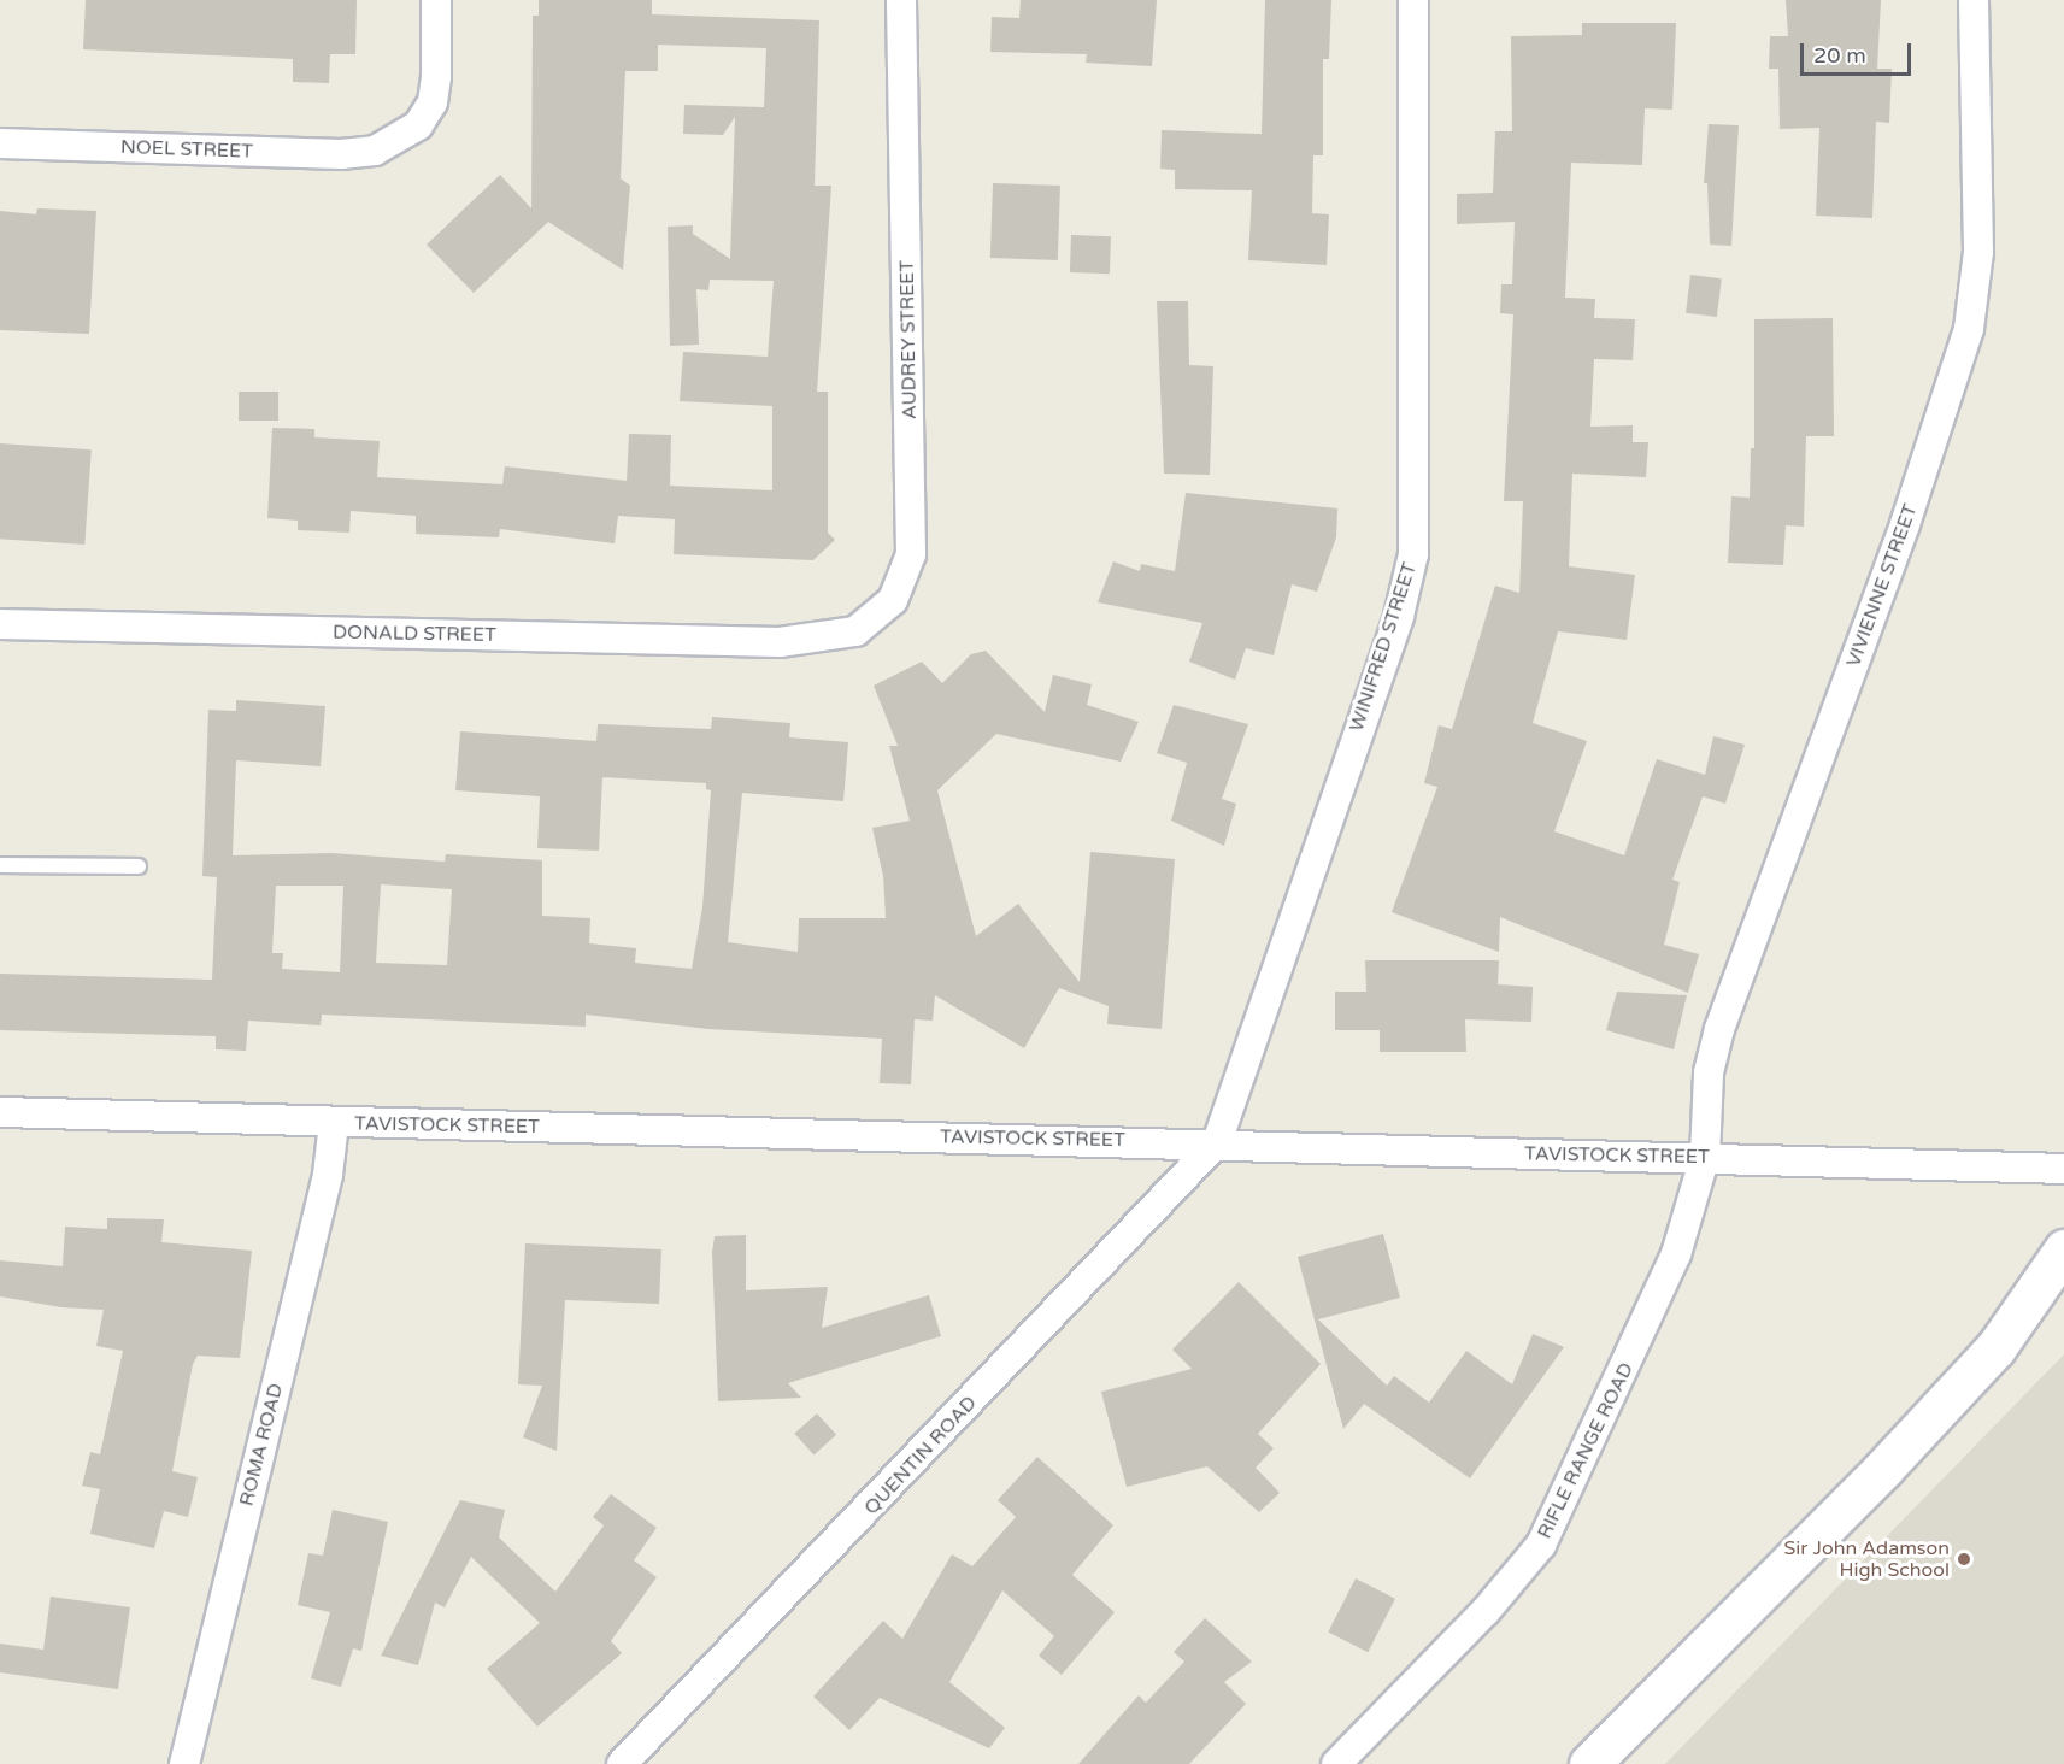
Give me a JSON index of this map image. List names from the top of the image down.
{
  "streets": {
    "street": [
      "NOEL STREET",
      "AUDREY STREET",
      "VIVIENNE STREET",
      "DONALD STREET",
      "WINIFRED STREET",
      "TAVISTOCK STREET",
      "ROMA ROAD",
      "RIFLE RANGE ROAD",
      "QUENTIN ROAD"
    ]
  },
  "crossings": [
    ["AUDREY STREET", "DONALD STREET"],
    ["VIVIENNE STREET", "TAVISTOCK STREET"],
    ["VIVIENNE STREET", "RIFLE RANGE ROAD"],
    ["WINIFRED STREET", "TAVISTOCK STREET"],
    ["WINIFRED STREET", "QUENTIN ROAD"],
    ["TAVISTOCK STREET", "ROMA ROAD"],
    ["TAVISTOCK STREET", "RIFLE RANGE ROAD"],
    ["TAVISTOCK STREET", "QUENTIN ROAD"]
  ],
  "places": ["Sir John Adamson High School"],
  "scale_bar": "20 m"
}
